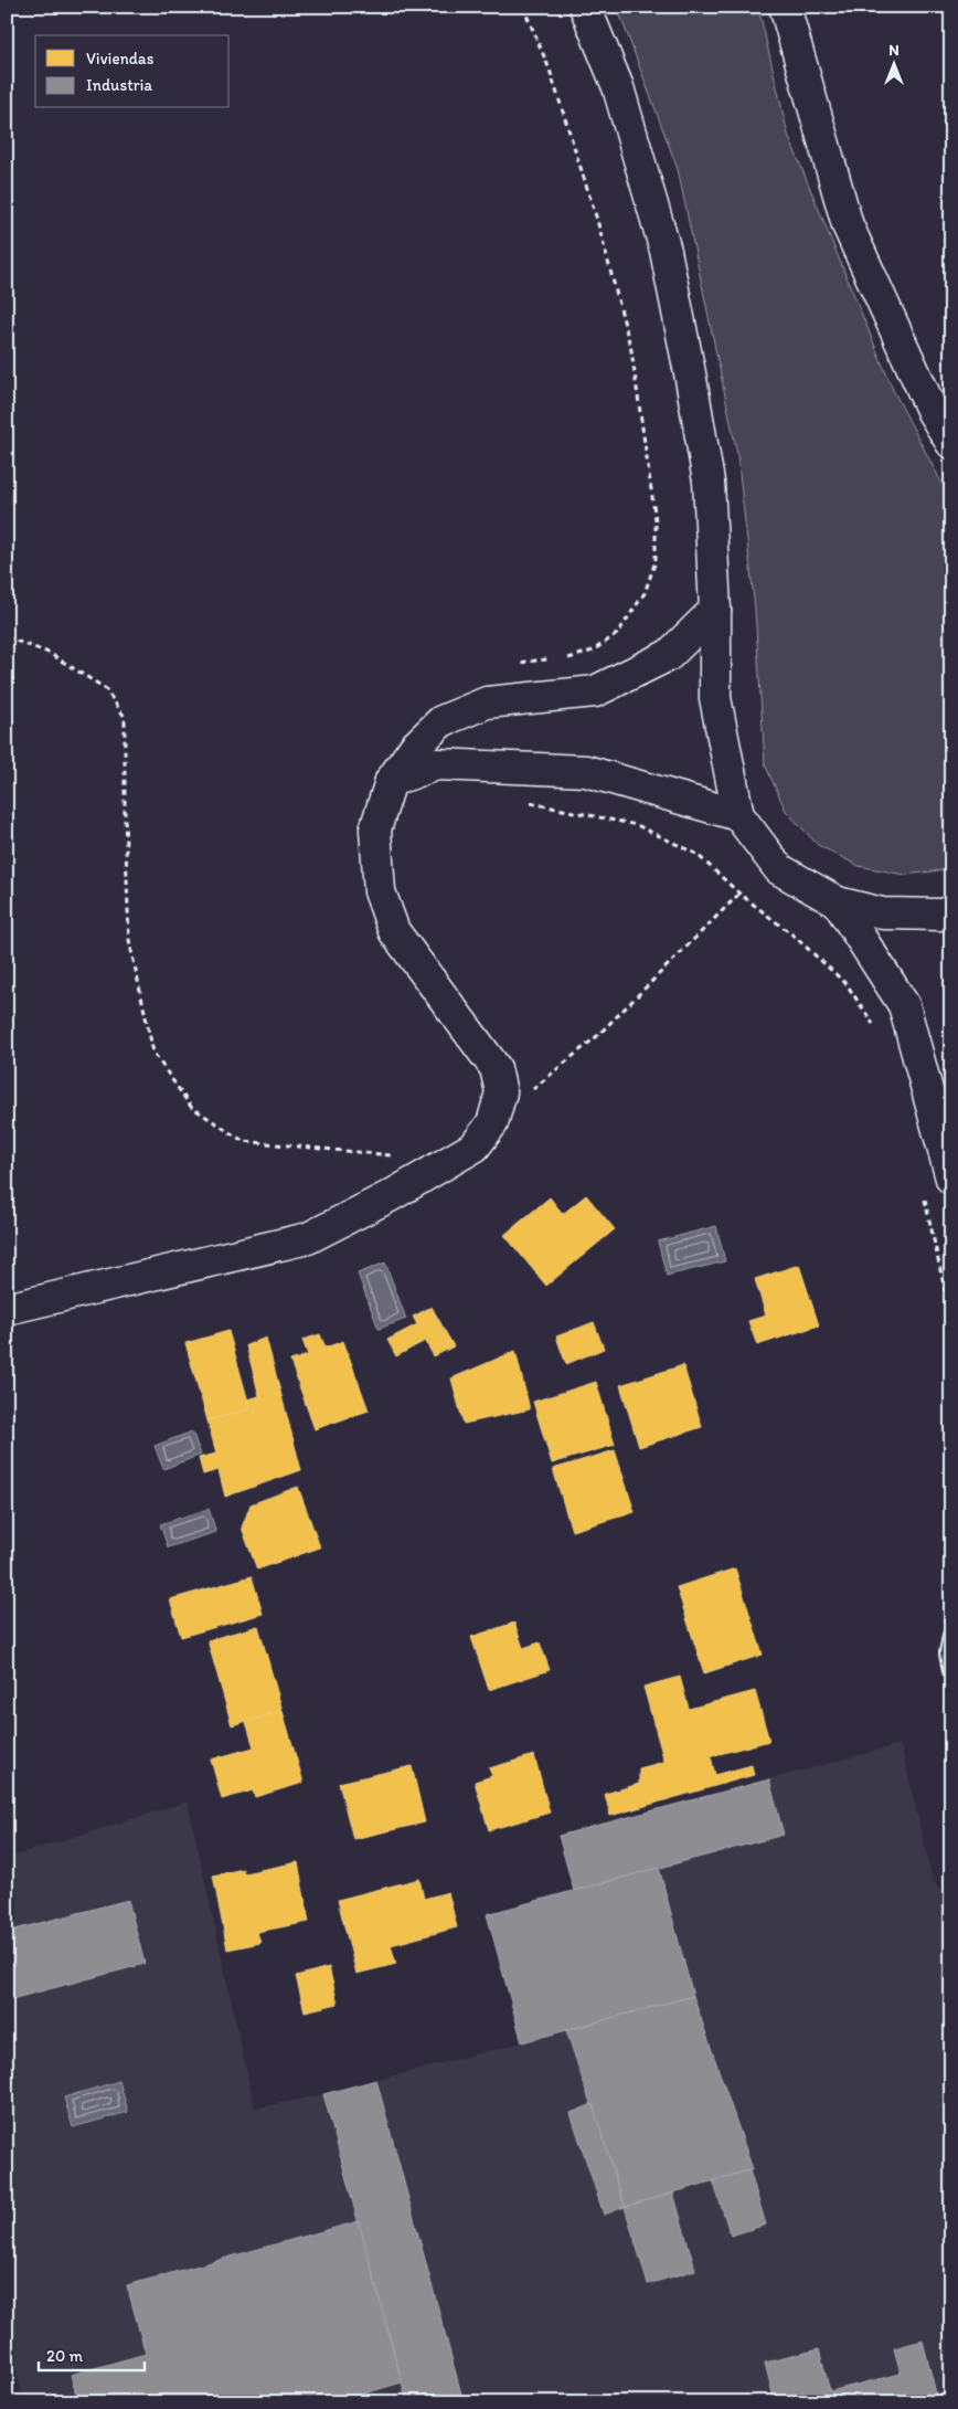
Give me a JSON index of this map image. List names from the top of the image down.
{
  "legend": ["Viviendas", "Industria"],
  "scale_bar": "20 m",
  "north": "top"
}
